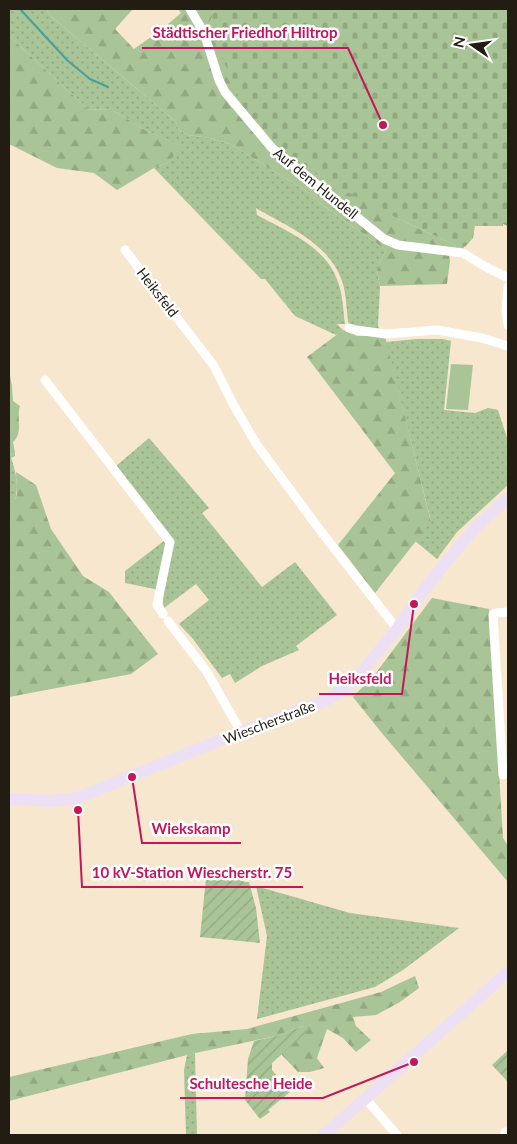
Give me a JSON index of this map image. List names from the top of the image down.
{
  "streets": {
    "main road": ["Wiescherstraße"],
    "street": ["Auf dem Hundell", "Heiksfeld"]
  },
  "crossings": [
    ["Heiksfeld", "Wiescherstraße"]
  ],
  "places": [
    "Städtischer Friedhof Hiltrop",
    "Heiksfeld",
    "Wiekskamp",
    "10 kV-Station Wiescherstr. 75",
    "Schultesche Heide"
  ],
  "north": "left"
}
